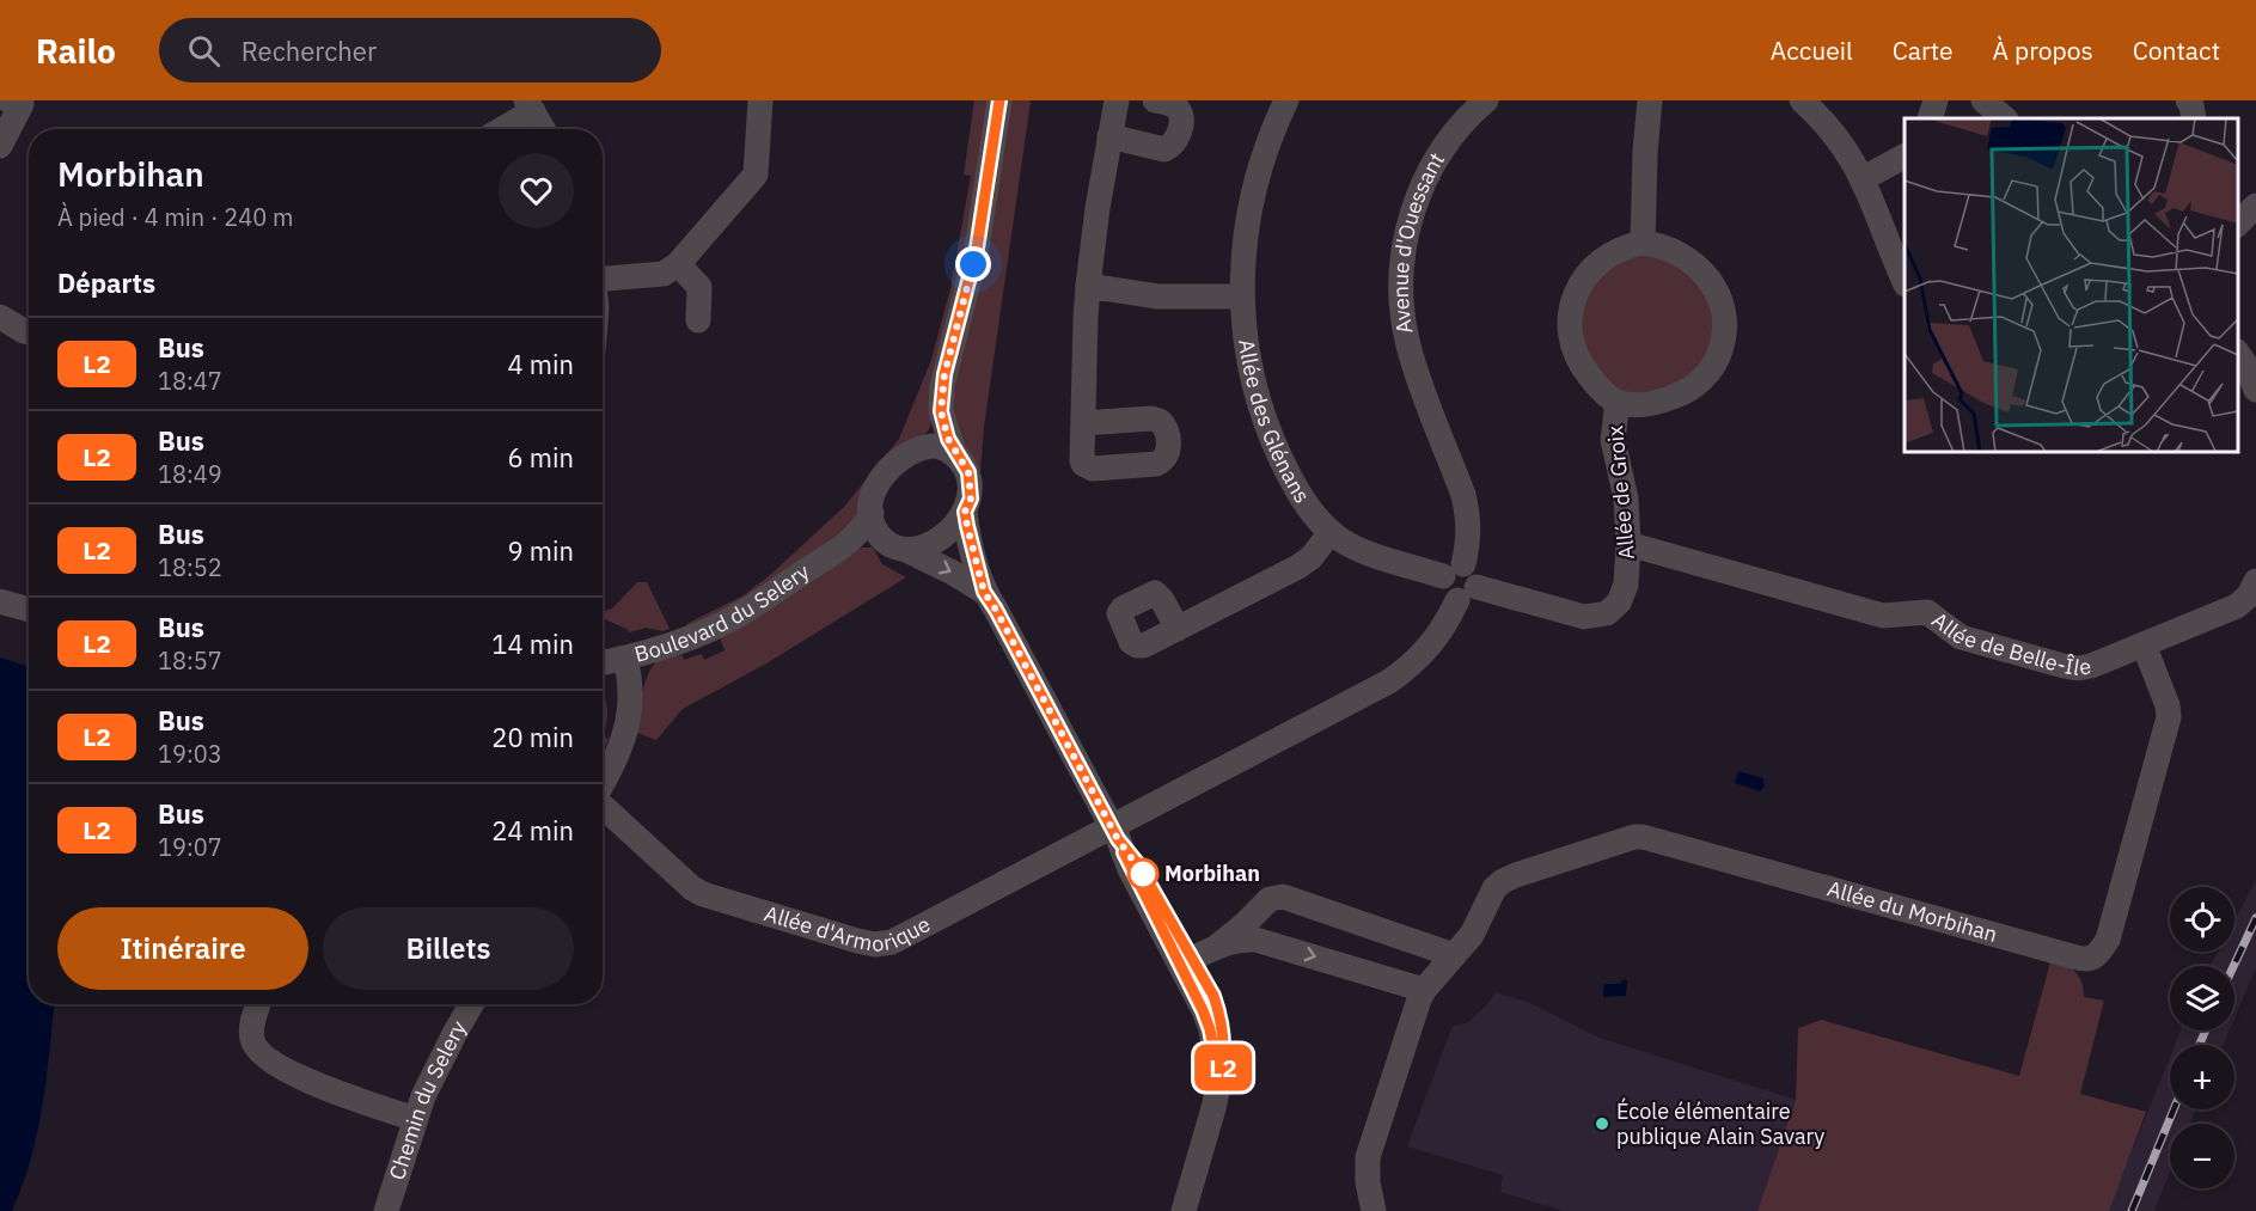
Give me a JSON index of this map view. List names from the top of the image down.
{
  "streets": {
    "street": [
      "Avenue d'Ouessant",
      "Allée des Glénans",
      "Allée de Groix",
      "Boulevard du Selery",
      "Allée de Belle-Île",
      "Allée du Morbihan",
      "Allée d'Armorique",
      "Chemin du Selery"
    ]
  },
  "crossings": [
    ["Avenue d'Ouessant", "Allée des Glénans"],
    ["Allée de Groix", "Allée de Belle-Île"],
    ["Allée de Belle-Île", "Allée du Morbihan"]
  ],
  "places": ["Morbihan", "École élémentaire publique Alain Savary"],
  "lines": ["bus line L2"],
  "page": {
    "header": "Railo",
    "search": "Rechercher",
    "nav": [
      "Accueil",
      "Carte",
      "À propos",
      "Contact"
    ],
    "on_map": "L2",
    "heading": [
      ["Morbihan", "À pied · 4 min · 240 m"],
      "Départs"
    ],
    "list": [
      {
        "mark": "L2",
        "name": "Bus",
        "note": "18:47",
        "value": "4 min"
      },
      {
        "mark": "L2",
        "name": "Bus",
        "note": "18:49",
        "value": "6 min"
      },
      {
        "mark": "L2",
        "name": "Bus",
        "note": "18:52",
        "value": "9 min"
      },
      {
        "mark": "L2",
        "name": "Bus",
        "note": "18:57",
        "value": "14 min"
      },
      {
        "mark": "L2",
        "name": "Bus",
        "note": "19:03",
        "value": "20 min"
      },
      {
        "mark": "L2",
        "name": "Bus",
        "note": "19:07",
        "value": "24 min"
      }
    ],
    "map_buttons": ["+", "−"],
    "buttons": ["Itinéraire", "Billets"]
  }
}
